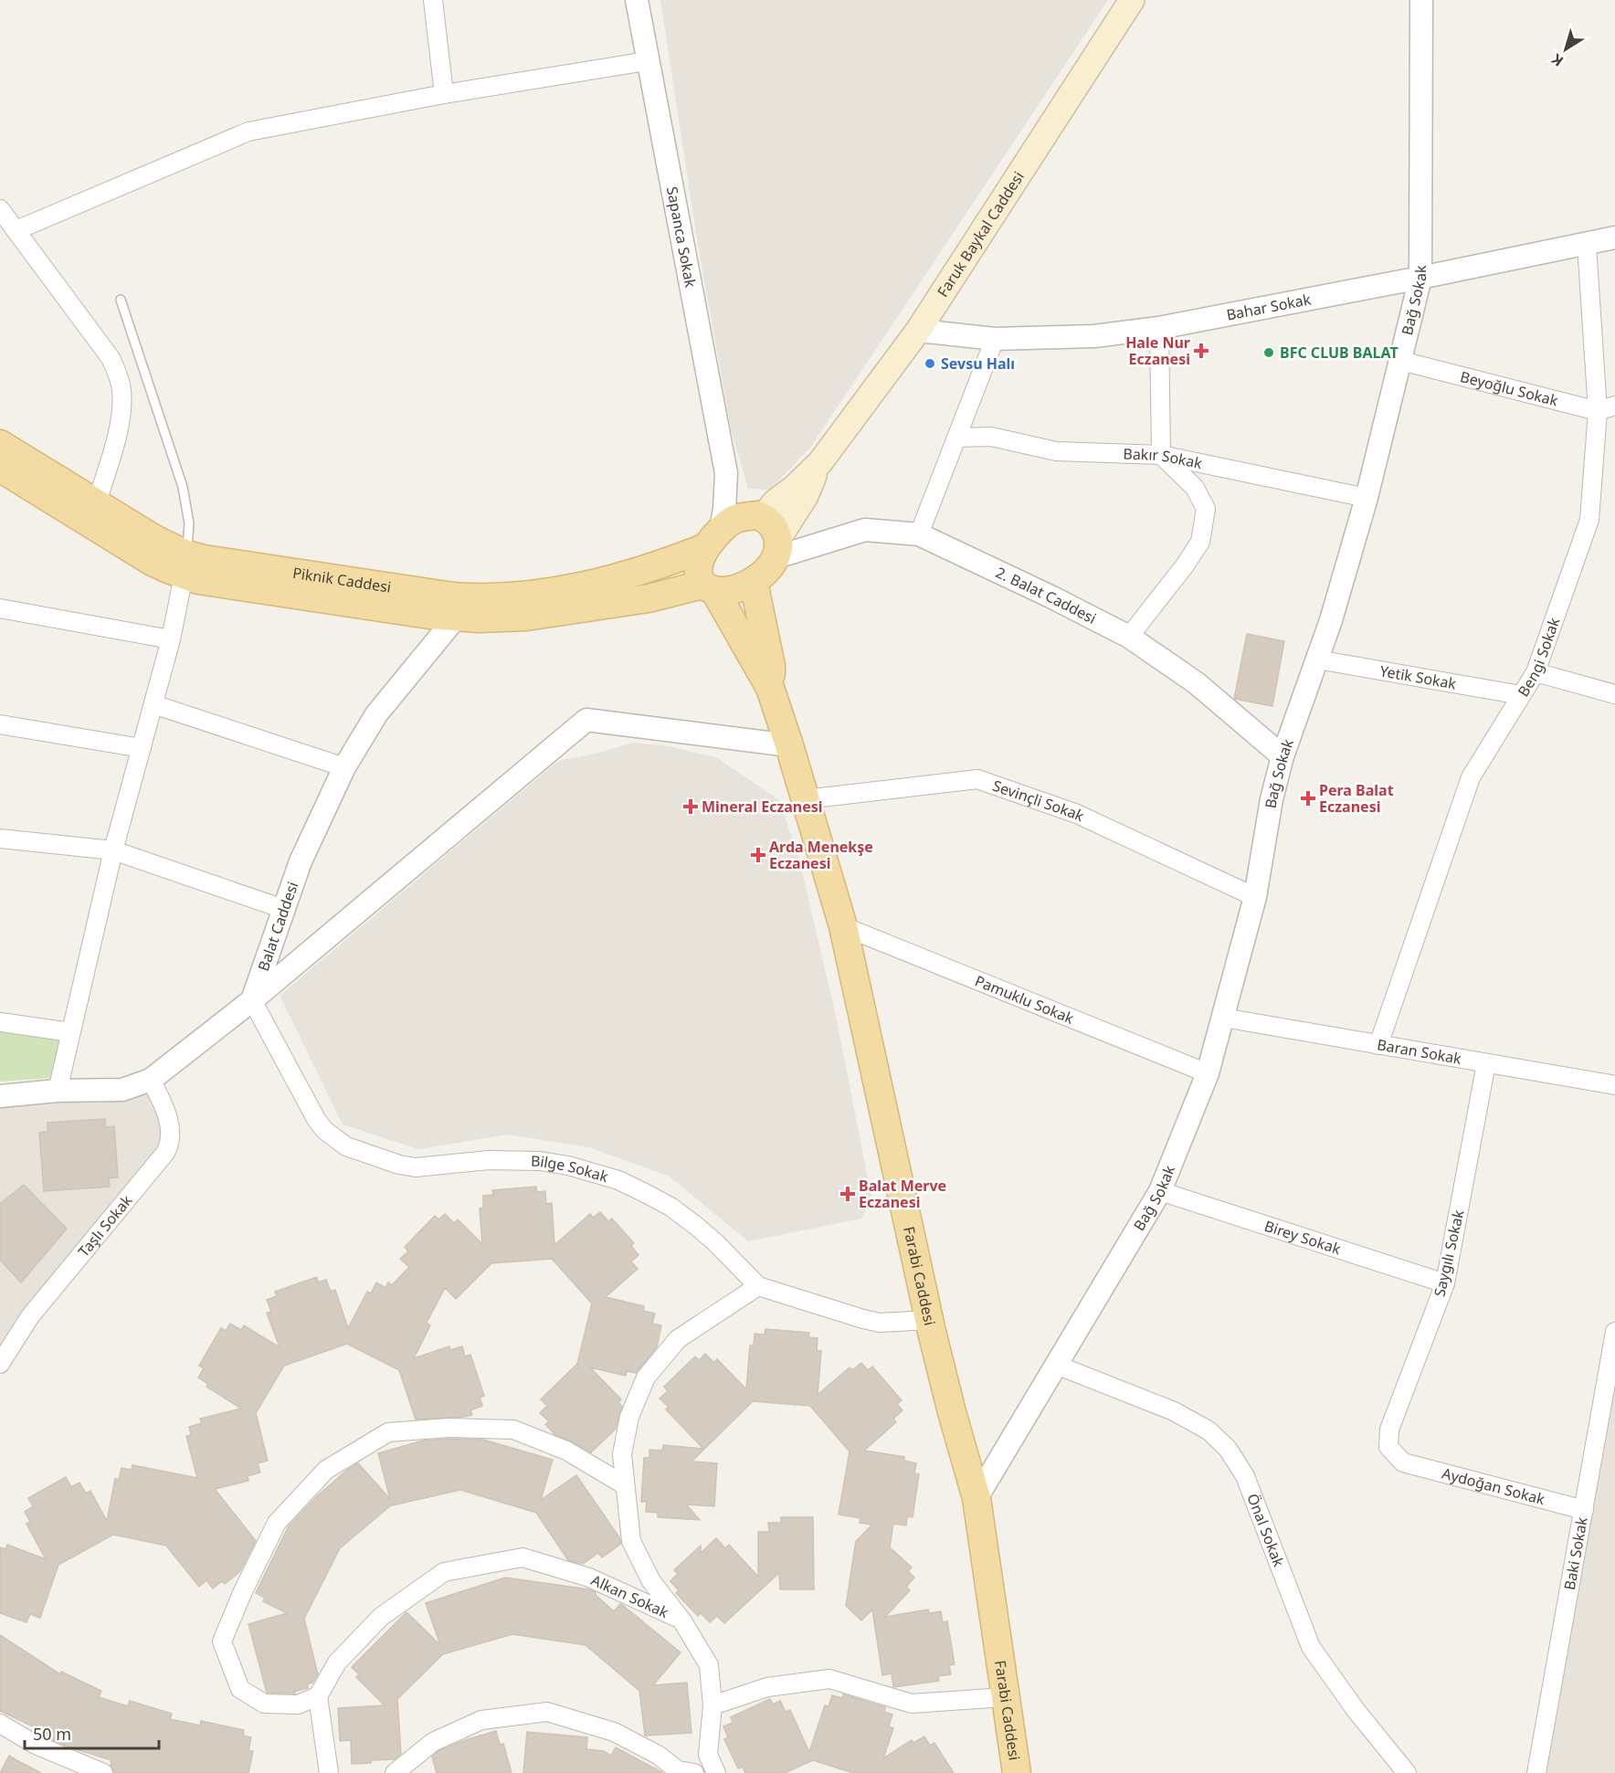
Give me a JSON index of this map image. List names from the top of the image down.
{
  "streets": {
    "main road": ["Faruk Baykal Caddesi", "Piknik Caddesi", "Farabi Caddesi"],
    "street": [
      "Sapanca Sokak",
      "Bağ Sokak",
      "Bahar Sokak",
      "Beyoğlu Sokak",
      "Bakır Sokak",
      "2. Balat Caddesi",
      "Bengi Sokak",
      "Yetik Sokak",
      "Sevinçli Sokak",
      "Balat Caddesi",
      "Pamuklu Sokak",
      "Baran Sokak",
      "Bilge Sokak",
      "Taşlı Sokak",
      "Birey Sokak",
      "Saygılı Sokak",
      "Aydoğan Sokak",
      "Önal Sokak",
      "Baki Sokak",
      "Alkan Sokak"
    ]
  },
  "crossings": [
    ["Faruk Baykal Caddesi", "Bahar Sokak"],
    ["Sapanca Sokak", "Piknik Caddesi"],
    ["Sapanca Sokak", "2. Balat Caddesi"],
    ["Bağ Sokak", "Bahar Sokak"],
    ["Bağ Sokak", "Beyoğlu Sokak"],
    ["Bağ Sokak", "Bakır Sokak"],
    ["Bağ Sokak", "2. Balat Caddesi"],
    ["Bağ Sokak", "Yetik Sokak"],
    ["Bağ Sokak", "Sevinçli Sokak"],
    ["Bağ Sokak", "Pamuklu Sokak"],
    ["Bağ Sokak", "Baran Sokak"],
    ["Bağ Sokak", "Birey Sokak"],
    ["Bağ Sokak", "Farabi Caddesi"],
    ["Bağ Sokak", "Önal Sokak"],
    ["Bahar Sokak", "Bengi Sokak"],
    ["Beyoğlu Sokak", "Bengi Sokak"],
    ["Piknik Caddesi", "2. Balat Caddesi"],
    ["Piknik Caddesi", "Balat Caddesi"],
    ["Bengi Sokak", "Yetik Sokak"],
    ["Bengi Sokak", "Baran Sokak"],
    ["Sevinçli Sokak", "Farabi Caddesi"],
    ["Balat Caddesi", "Bilge Sokak"],
    ["Pamuklu Sokak", "Farabi Caddesi"],
    ["Baran Sokak", "Saygılı Sokak"],
    ["Bilge Sokak", "Farabi Caddesi"],
    ["Birey Sokak", "Saygılı Sokak"],
    ["Saygılı Sokak", "Aydoğan Sokak"],
    ["Aydoğan Sokak", "Baki Sokak"]
  ],
  "places": {
    "health": [
      "Hale Nur Eczanesi",
      "Pera Balat Eczanesi",
      "Mineral Eczanesi",
      "Arda Menekşe Eczanesi",
      "Balat Merve Eczanesi"
    ],
    "other": ["BFC CLUB BALAT", "Sevsu Halı"]
  },
  "scale_bar": "50 m",
  "north": "bottom left"
}
